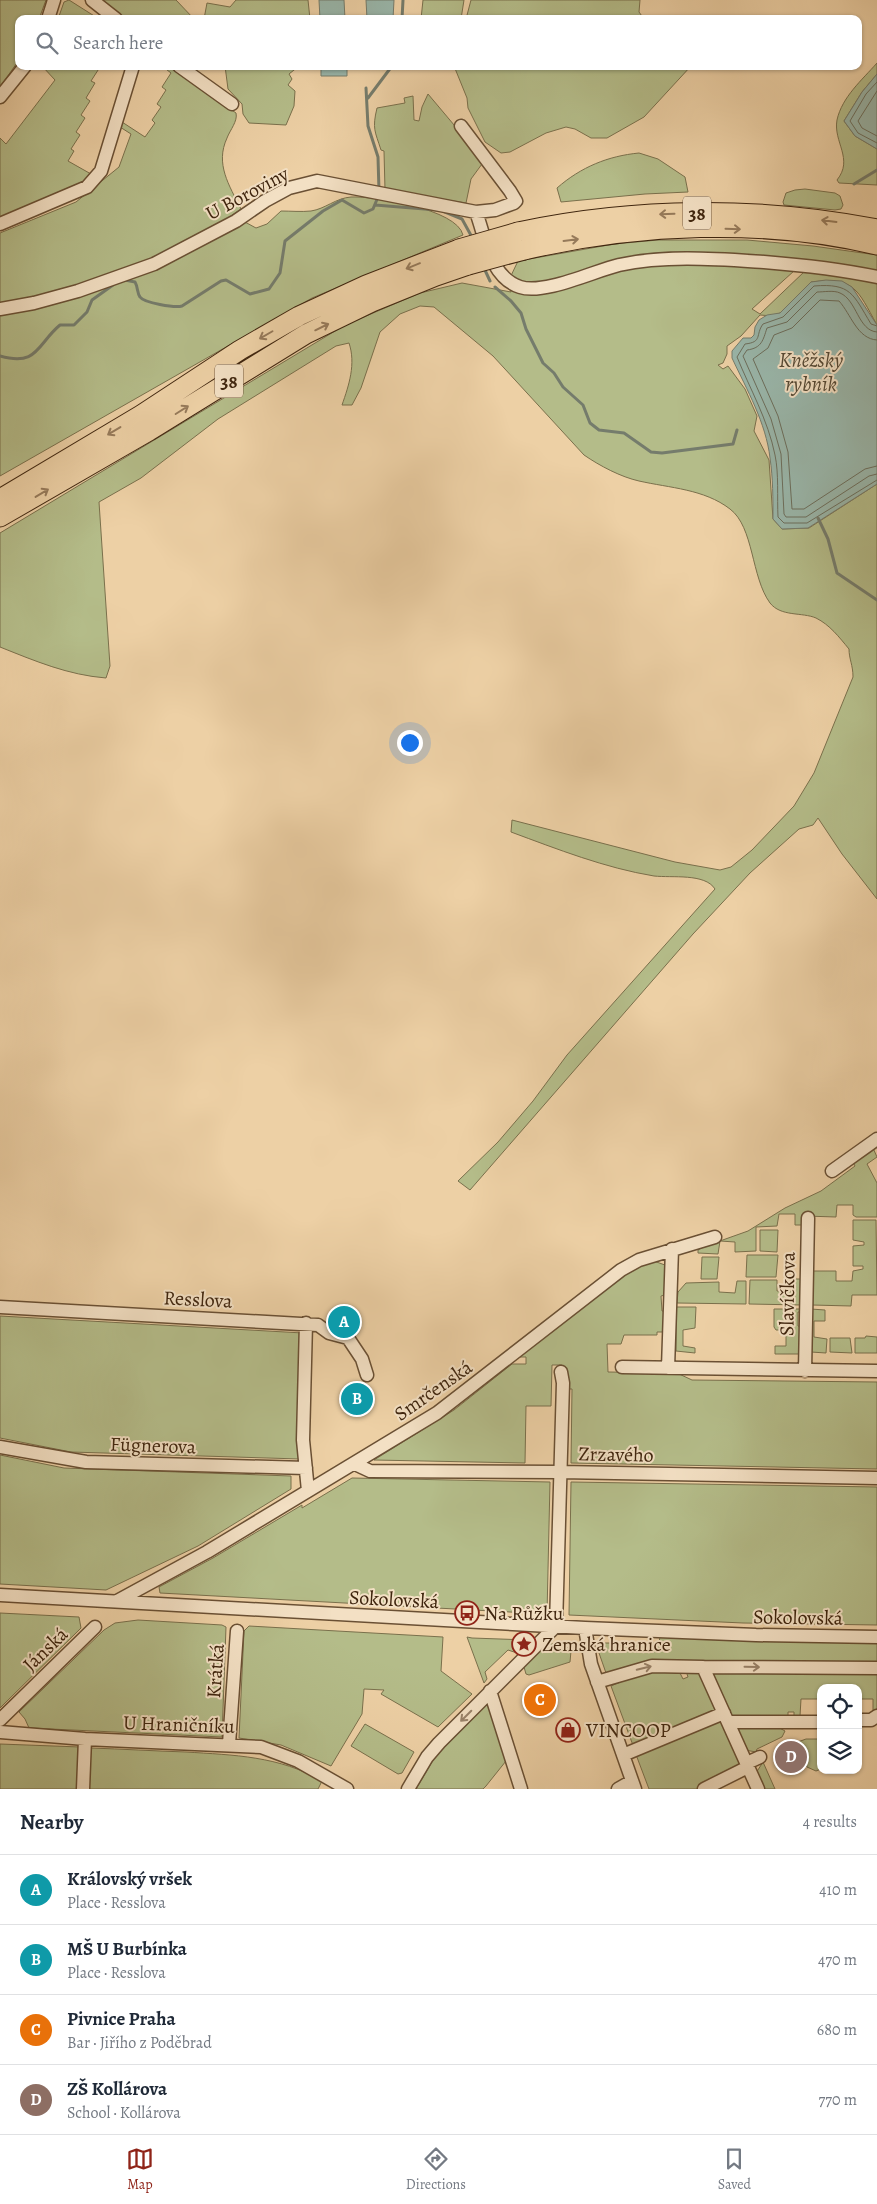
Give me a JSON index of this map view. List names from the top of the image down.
{
  "streets": {
    "highway": ["38"],
    "street": [
      "U Boroviny",
      "Slavíčkova",
      "Resslova",
      "Smrčenská",
      "Fügnerova",
      "Zrzavého",
      "Sokolovská",
      "Jánská",
      "Krátká",
      "U Hraničníku"
    ]
  },
  "crossings": [
    ["Smrčenská", "Zrzavého"],
    ["Smrčenská", "Sokolovská"],
    ["Krátká", "U Hraničníku"]
  ],
  "water": ["Kněžský rybník"],
  "places": {
    "bus stop": ["Na Růžku"],
    "place": ["Zemská hranice"],
    "shop": ["VINCOOP"]
  },
  "page": {
    "search": "Search here",
    "pins": [
      "A",
      "B",
      "C",
      "D"
    ],
    "heading": ["Nearby", "4 results"],
    "list": [
      {
        "mark": "A",
        "name": "Královský vršek",
        "note": "Place · Resslova",
        "value": "410 m"
      },
      {
        "mark": "B",
        "name": "MŠ U Burbínka",
        "note": "Place · Resslova",
        "value": "470 m"
      },
      {
        "mark": "C",
        "name": "Pivnice Praha",
        "note": "Bar · Jiřího z Poděbrad",
        "value": "680 m"
      },
      {
        "mark": "D",
        "name": "ZŠ Kollárova",
        "note": "School · Kollárova",
        "value": "770 m"
      }
    ],
    "nav": ["Map", "Directions", "Saved"]
  }
}
